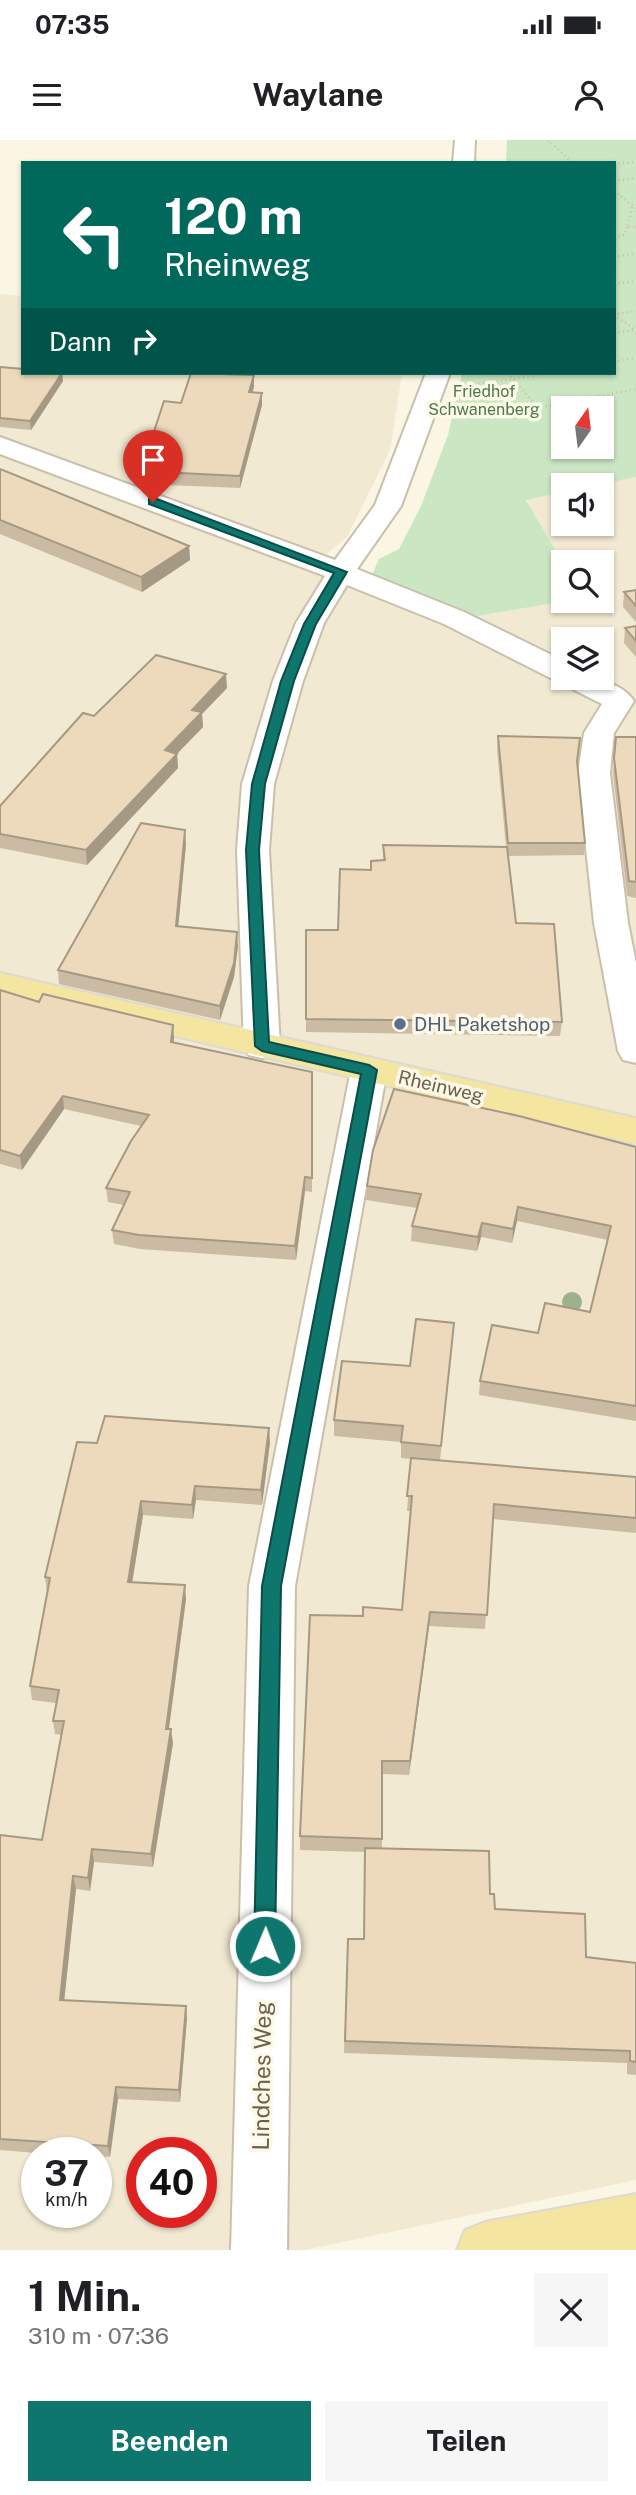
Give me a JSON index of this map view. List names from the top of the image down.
{
  "streets": {
    "main road": ["Rheinweg"],
    "street": ["Lindches Weg"]
  },
  "crossings": [
    ["Rheinweg", "Lindches Weg"]
  ],
  "parks": ["Friedhof Schwanenberg"],
  "places": ["DHL Paketshop"],
  "north": "top",
  "page": {
    "status": "07:35",
    "header": "Waylane",
    "turn": ["120 m", "Rheinweg"],
    "then": "Dann",
    "speed": "37 km/h",
    "limit": "40",
    "heading": ["1 Min.", "310 m · 07:36"],
    "buttons": ["Beenden", "Teilen"]
  }
}
